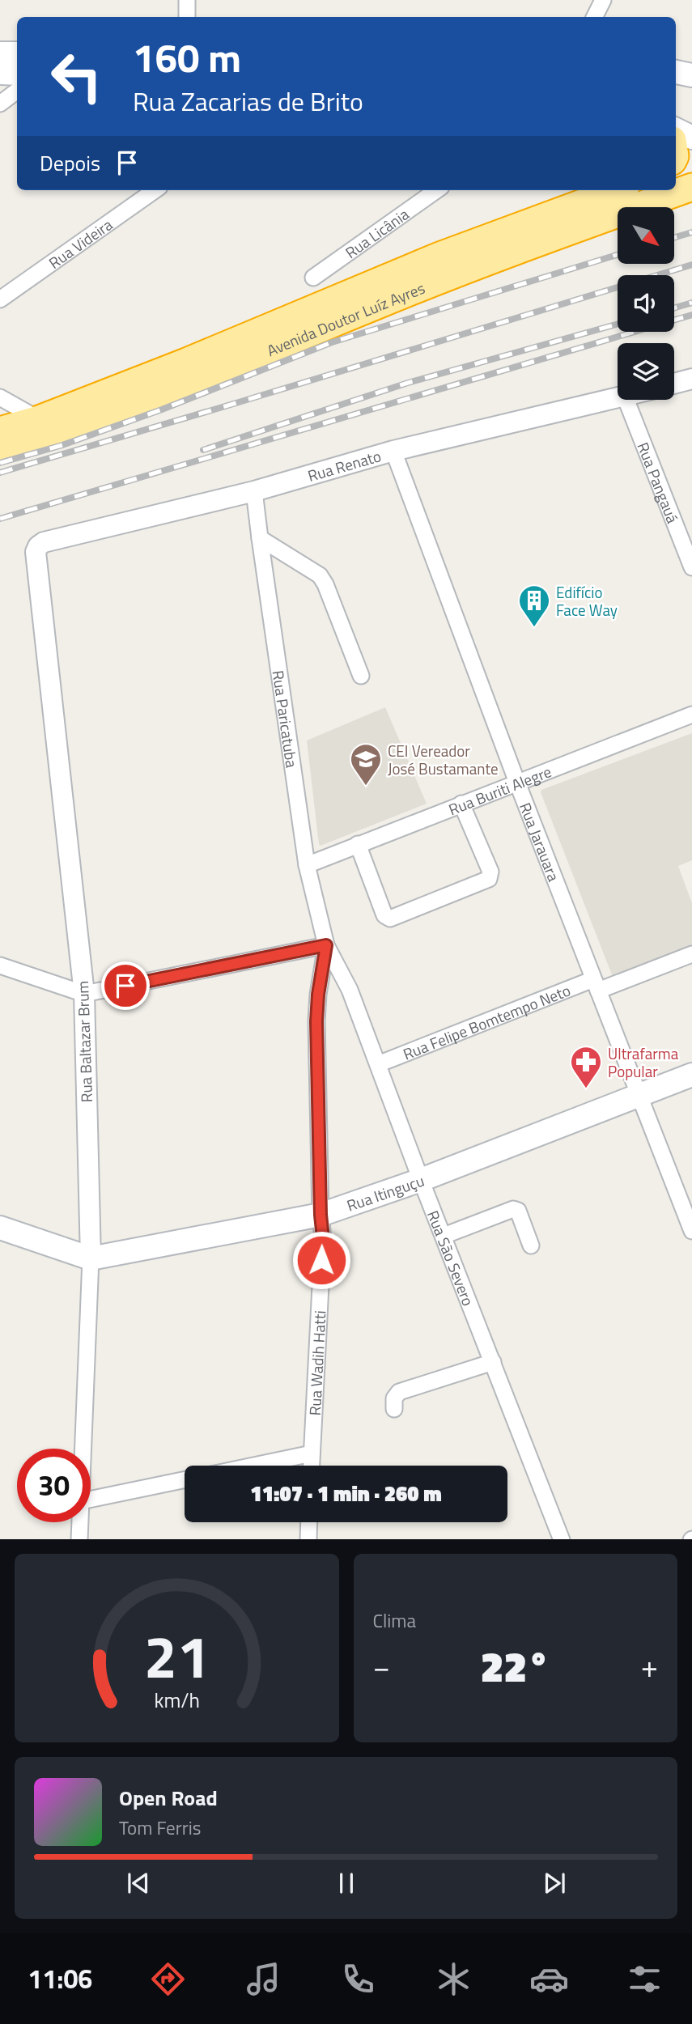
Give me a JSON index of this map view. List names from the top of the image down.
{
  "streets": {
    "highway": ["Avenida Doutor Luíz Ayres"],
    "main road": ["Rua Itinguçu"],
    "street": [
      "Rua Licânia",
      "Rua Videira",
      "Rua Renato",
      "Rua Pangauá",
      "Rua Paricatuba",
      "Rua Buriti Alegre",
      "Rua Jarauara",
      "Rua Felipe Bomtempo Neto",
      "Rua Baltazar Brum",
      "Rua São Severo",
      "Rua Wadih Hatti"
    ]
  },
  "crossings": [
    ["Rua Renato", "Rua Paricatuba"],
    ["Rua Renato", "Rua Jarauara"],
    ["Rua Renato", "Rua Baltazar Brum"],
    ["Rua Paricatuba", "Rua Buriti Alegre"],
    ["Rua Paricatuba", "Rua São Severo"],
    ["Rua Paricatuba", "Rua Wadih Hatti"],
    ["Rua Buriti Alegre", "Rua Jarauara"],
    ["Rua Jarauara", "Rua Felipe Bomtempo Neto"],
    ["Rua Jarauara", "Rua Itinguçu"],
    ["Rua Felipe Bomtempo Neto", "Rua São Severo"],
    ["Rua Baltazar Brum", "Rua Itinguçu"],
    ["Rua Itinguçu", "Rua São Severo"],
    ["Rua Itinguçu", "Rua Wadih Hatti"],
    ["Rua São Severo", "Rua Wadih Hatti"]
  ],
  "places": {
    "building": ["Edifício Face Way"],
    "school or university": ["CEI Vereador José Bustamante"],
    "pharmacy": ["Ultrafarma Popular"]
  },
  "north": "bottom right",
  "page": {
    "turn": ["160 m", "Rua Zacarias de Brito"],
    "then": "Depois",
    "limit": "30",
    "trip": "11:07 · 1 min · 260 m",
    "tile": "Clima",
    "heat": ["−", "22°", "+"],
    "song": ["Open Road", "Tom Ferris"],
    "tabs": "11:06",
    "gauge": ["21", "km/h"]
  }
}
